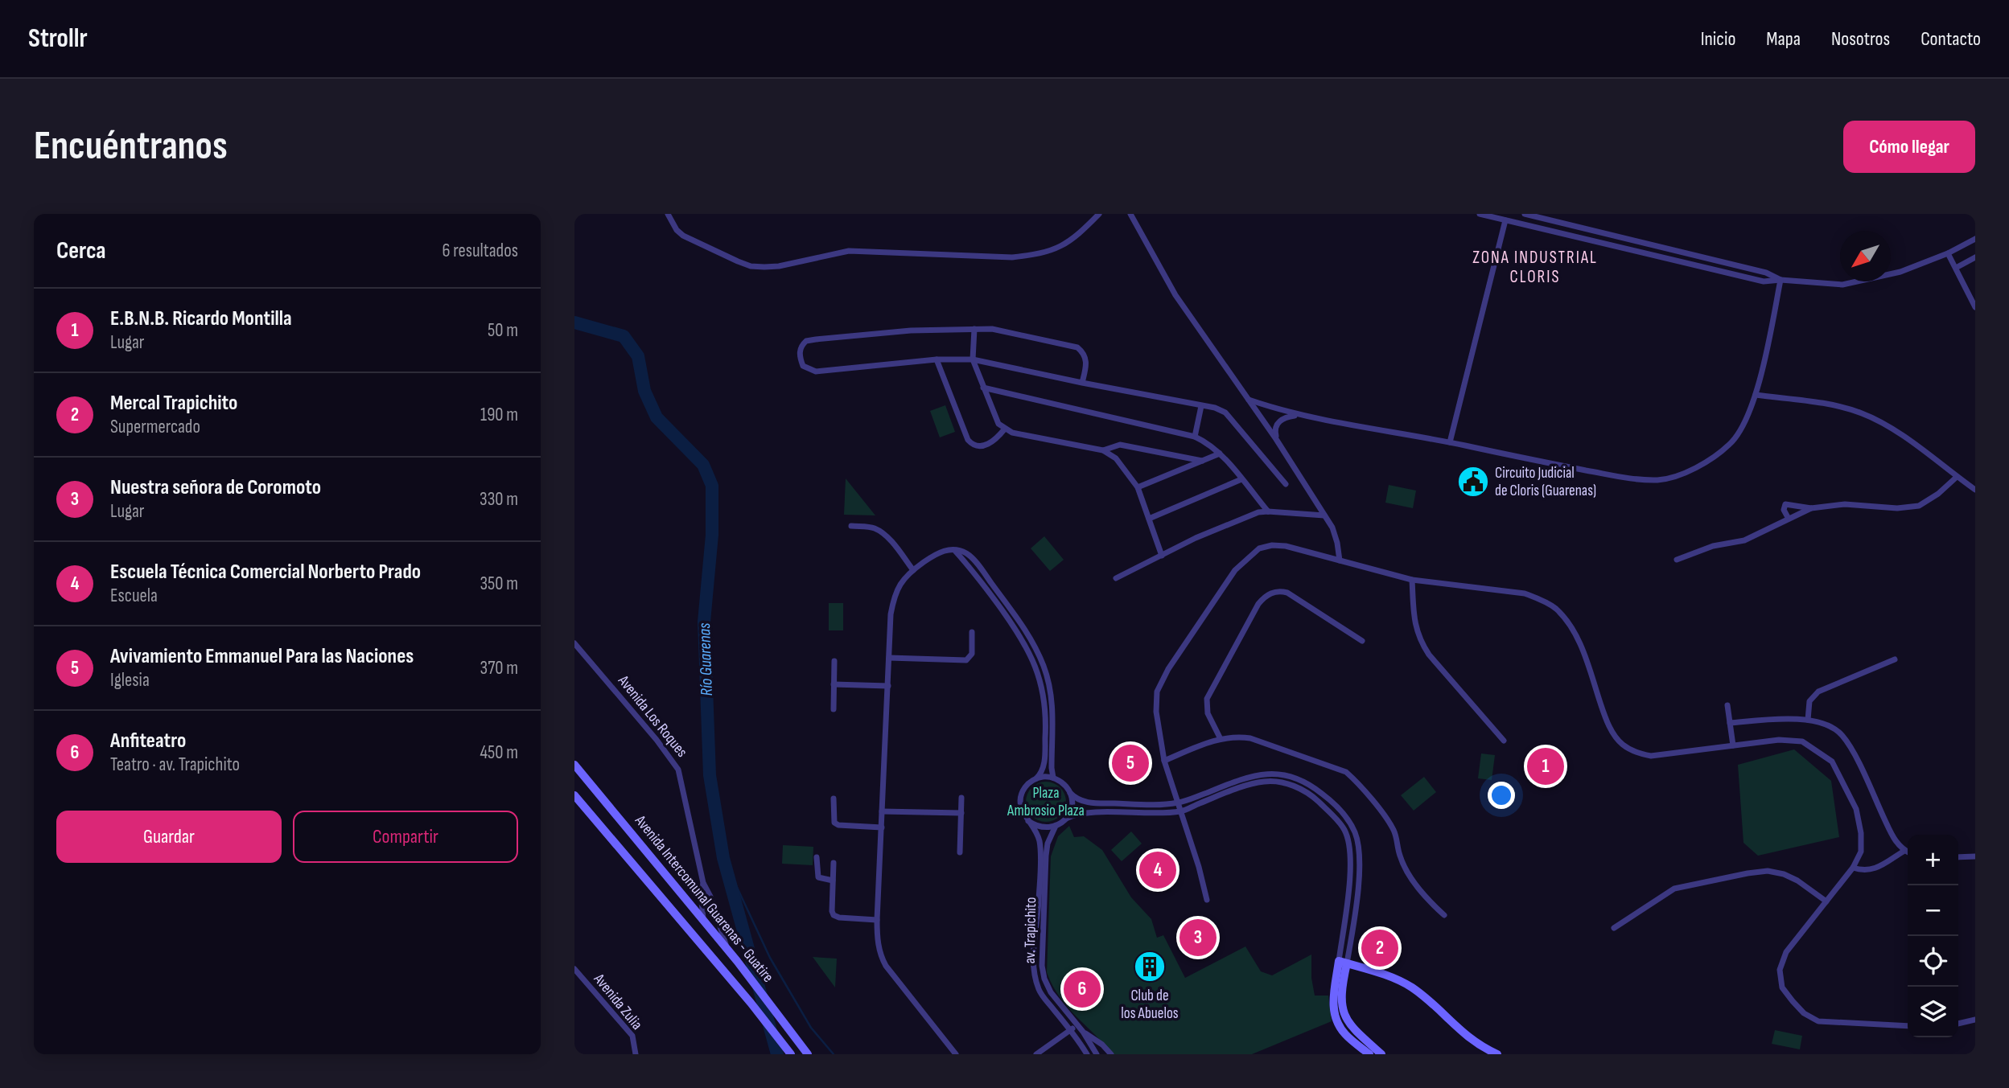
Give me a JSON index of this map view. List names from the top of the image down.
{
  "streets": {
    "main road": ["Avenida Intercomunal Guarenas - Guatire"],
    "street": ["Avenida Los Roques", "av. Trapichito", "Avenida Zulia"]
  },
  "crossings": [
    ["Avenida Los Roques", "Avenida Intercomunal Guarenas - Guatire"]
  ],
  "districts": ["ZONA INDUSTRIAL CLORIS"],
  "water": ["Río Guarenas"],
  "parks": ["Plaza Ambrosio Plaza"],
  "places": {
    "public building": ["Circuito Judicial de Cloris (Guarenas)"],
    "building": ["Club de los Abuelos"]
  },
  "north": "bottom left",
  "page": {
    "header": "Strollr",
    "nav": [
      "Inicio",
      "Mapa",
      "Nosotros",
      "Contacto"
    ],
    "buttons": [
      "Cómo llegar",
      ["Guardar", "Compartir"]
    ],
    "title": "Encuéntranos",
    "heading": ["Cerca", "6 resultados"],
    "list": [
      {
        "mark": "1",
        "name": "E.B.N.B. Ricardo Montilla",
        "note": "Lugar",
        "value": "50 m"
      },
      {
        "mark": "2",
        "name": "Mercal Trapichito",
        "note": "Supermercado",
        "value": "190 m"
      },
      {
        "mark": "3",
        "name": "Nuestra señora de Coromoto",
        "note": "Lugar",
        "value": "330 m"
      },
      {
        "mark": "4",
        "name": "Escuela Técnica Comercial Norberto Prado",
        "note": "Escuela",
        "value": "350 m"
      },
      {
        "mark": "5",
        "name": "Avivamiento Emmanuel Para las Naciones",
        "note": "Iglesia",
        "value": "370 m"
      },
      {
        "mark": "6",
        "name": "Anfiteatro",
        "note": "Teatro · av. Trapichito",
        "value": "450 m"
      }
    ],
    "pins": [
      "5",
      "1",
      "4",
      "3",
      "2",
      "6"
    ],
    "map_buttons": ["+", "−"]
  }
}
